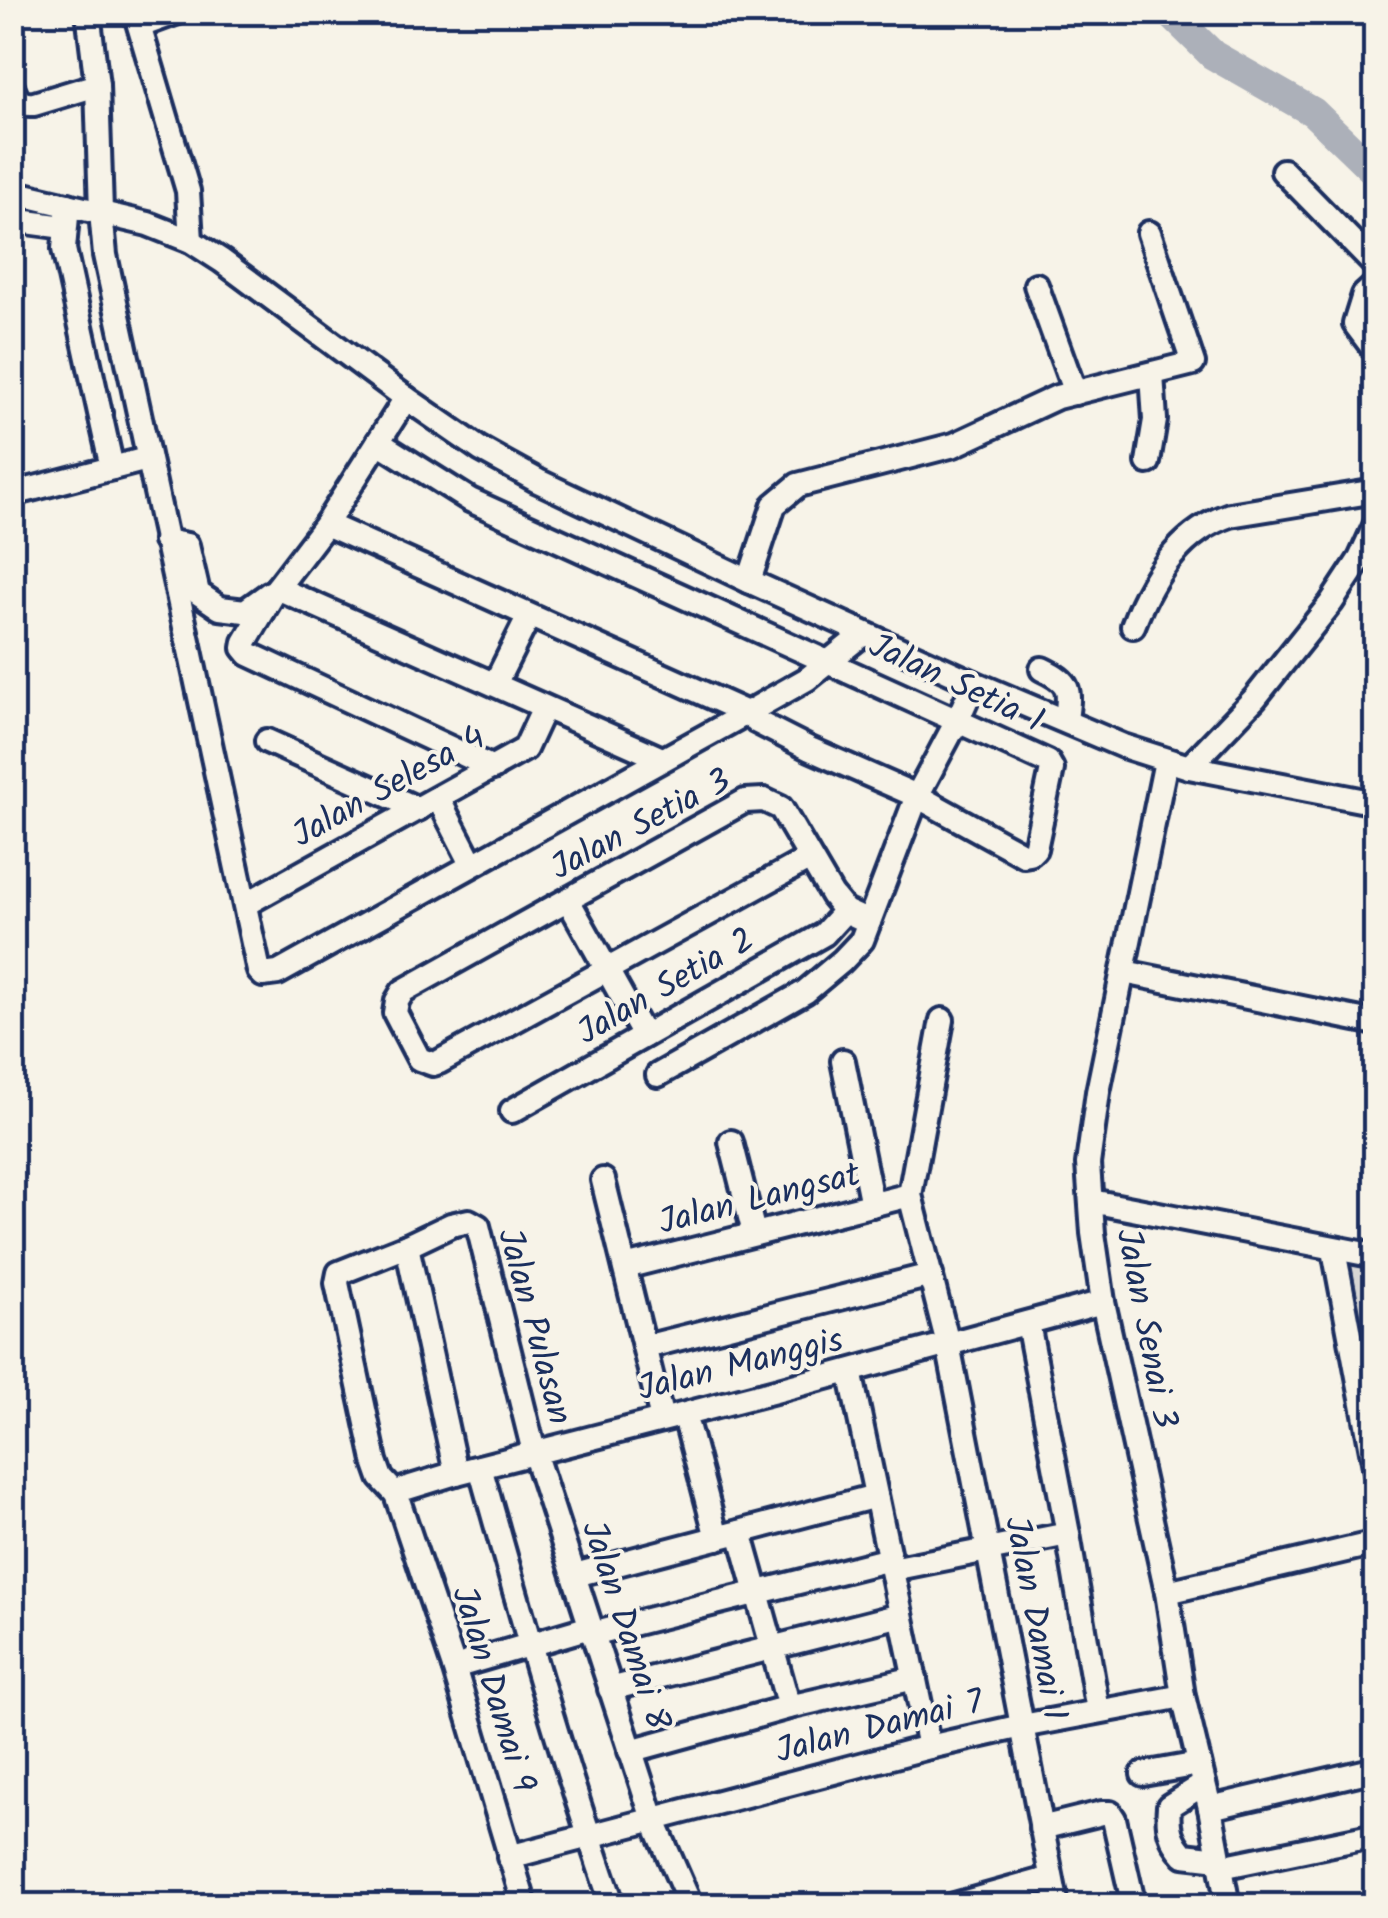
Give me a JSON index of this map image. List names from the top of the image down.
{
  "streets": {
    "street": [
      "Jalan Setia 1",
      "Jalan Selesa 4",
      "Jalan Setia 3",
      "Jalan Setia 2",
      "Jalan Langsat",
      "Jalan Pulasan",
      "Jalan Senai 3",
      "Jalan Manggis",
      "Jalan Damai 1",
      "Jalan Damai 8",
      "Jalan Damai 9",
      "Jalan Damai 7"
    ]
  },
  "crossings": [
    ["Jalan Setia 3", "Jalan Setia 2"],
    ["Jalan Langsat", "Jalan Damai 1"],
    ["Jalan Pulasan", "Jalan Manggis"],
    ["Jalan Pulasan", "Jalan Damai 8"],
    ["Jalan Pulasan", "Jalan Damai 9"],
    ["Jalan Senai 3", "Jalan Manggis"],
    ["Jalan Senai 3", "Jalan Damai 7"],
    ["Jalan Manggis", "Jalan Damai 1"],
    ["Jalan Manggis", "Jalan Damai 8"],
    ["Jalan Manggis", "Jalan Damai 9"],
    ["Jalan Damai 1", "Jalan Damai 7"],
    ["Jalan Damai 8", "Jalan Damai 7"],
    ["Jalan Damai 9", "Jalan Damai 7"]
  ]
}
